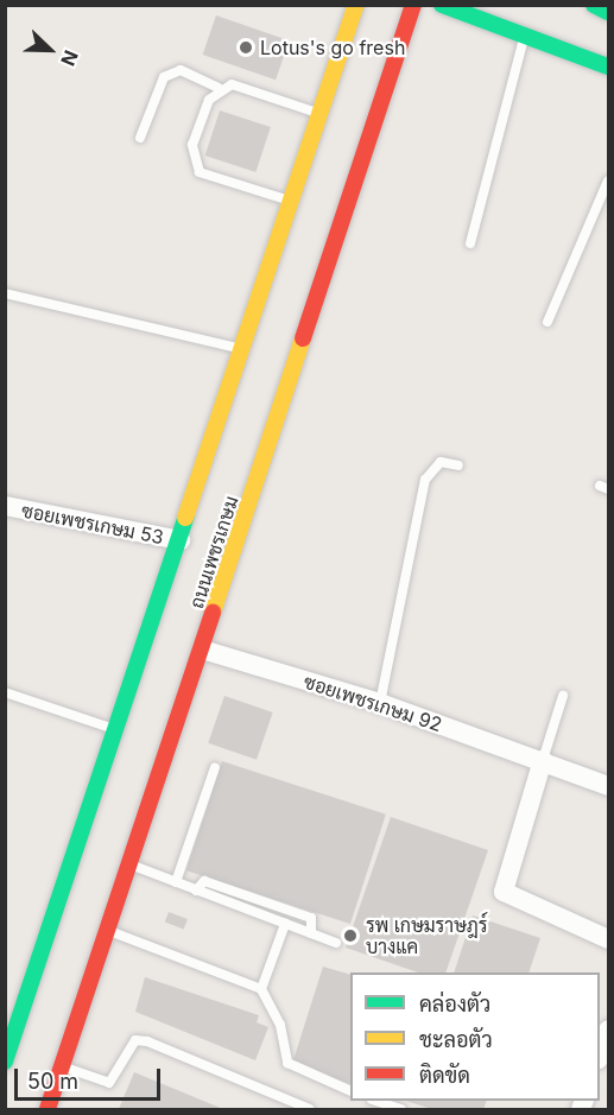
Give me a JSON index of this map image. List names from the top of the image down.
{
  "streets": {
    "main road": ["ถนนเพชรเกษม"],
    "street": ["ซอยเพชรเกษม 53", "ซอยเพชรเกษม 92"]
  },
  "crossings": [
    ["ซอยเพชรเกษม 53", "ถนนเพชรเกษม"],
    ["ถนนเพชรเกษม", "ซอยเพชรเกษม 92"]
  ],
  "places": ["Lotus's go fresh", "รพ เกษมราษฎร์ บางแค"],
  "legend": ["คล่องตัว", "ชะลอตัว", "ติดขัด"],
  "scale_bar": "50 m",
  "north": "bottom right"
}
